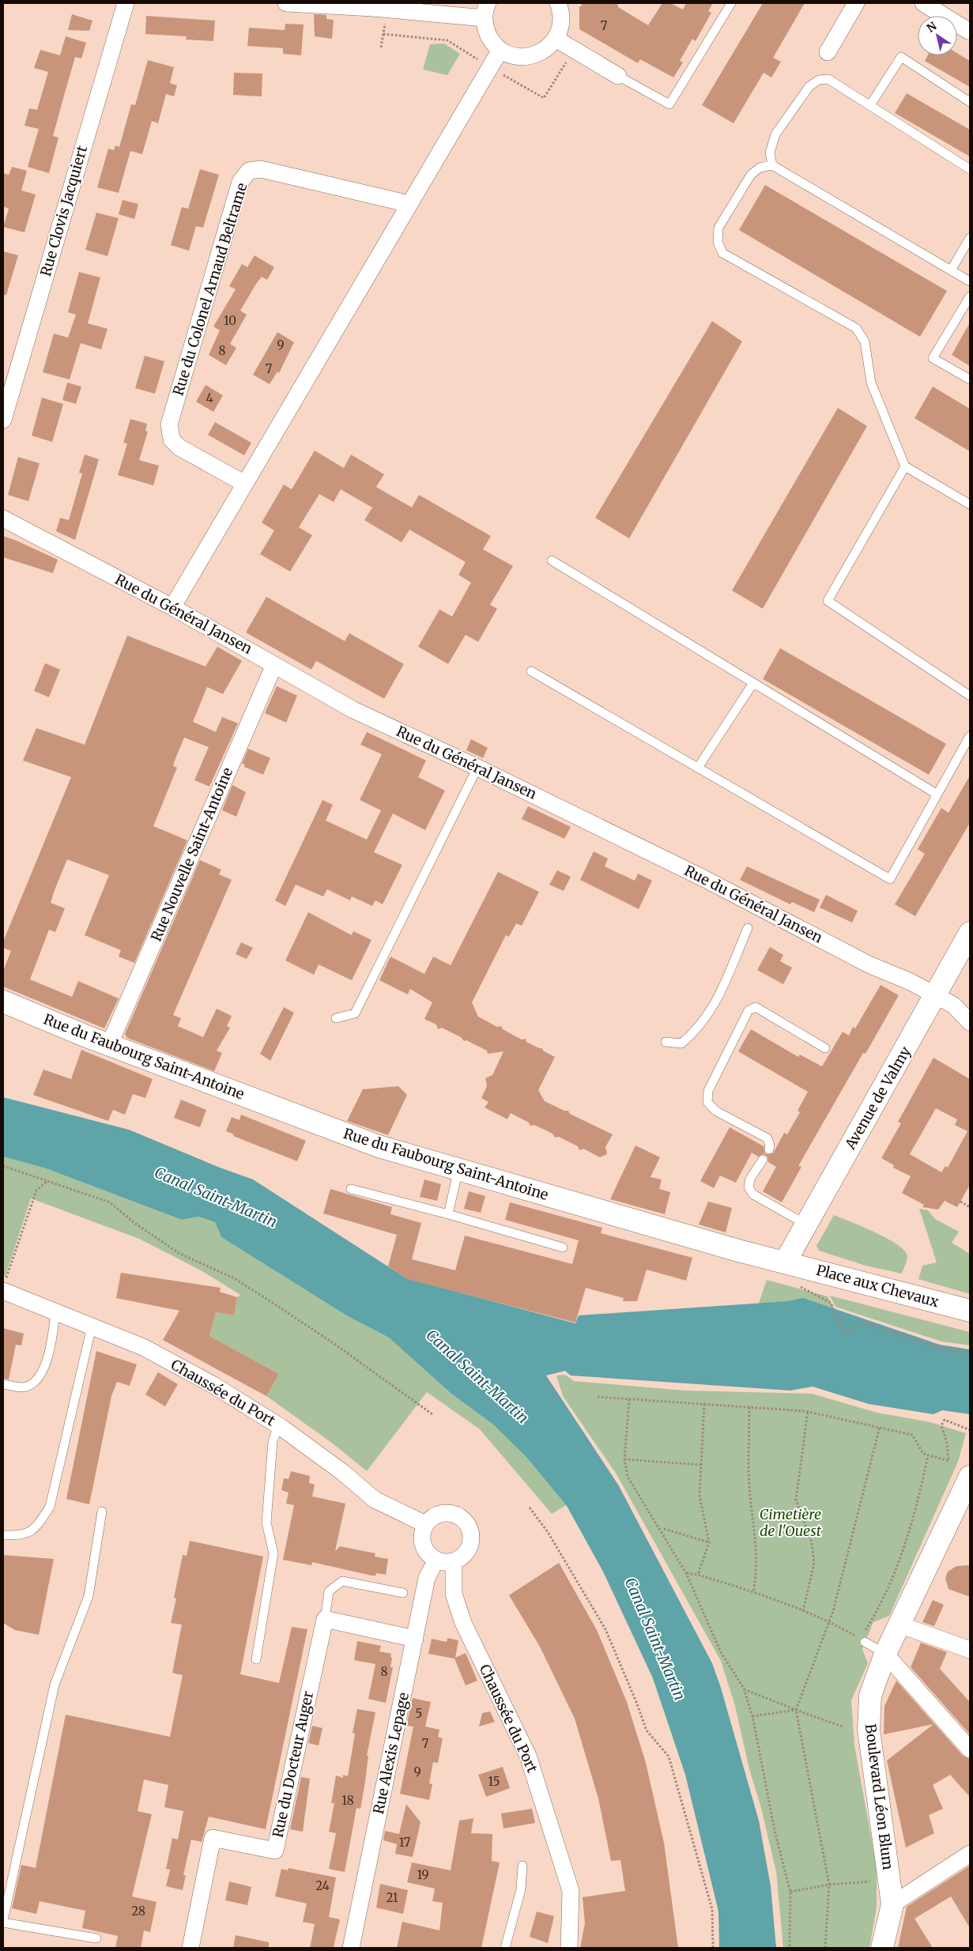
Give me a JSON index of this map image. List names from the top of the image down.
{
  "streets": {
    "main road": [
      "Rue du Faubourg Saint-Antoine",
      "Avenue de Valmy",
      "Place aux Chevaux",
      "Boulevard Léon Blum"
    ],
    "street": [
      "Rue Clovis Jacquiert",
      "Rue du Colonel Arnaud Beltrame",
      "Rue du Général Jansen",
      "Rue Nouvelle Saint-Antoine",
      "Chaussée du Port",
      "Rue Alexis Lepage",
      "Rue du Docteur Auger"
    ]
  },
  "crossings": [
    ["Rue du Général Jansen", "Rue Nouvelle Saint-Antoine"],
    ["Rue du Général Jansen", "Avenue de Valmy"],
    ["Rue Nouvelle Saint-Antoine", "Rue du Faubourg Saint-Antoine"],
    ["Rue du Faubourg Saint-Antoine", "Avenue de Valmy"],
    ["Rue du Faubourg Saint-Antoine", "Place aux Chevaux"],
    ["Avenue de Valmy", "Place aux Chevaux"],
    ["Chaussée du Port", "Rue Alexis Lepage"]
  ],
  "water": ["Canal Saint-Martin"],
  "parks": ["Cimetière de l'Ouest"],
  "house_numbers": [
    "7",
    "10",
    "9",
    "8",
    "7",
    "4",
    "8",
    "5",
    "7",
    "9",
    "15",
    "18",
    "17",
    "19",
    "24",
    "21",
    "28"
  ],
  "north": "top left"
}
